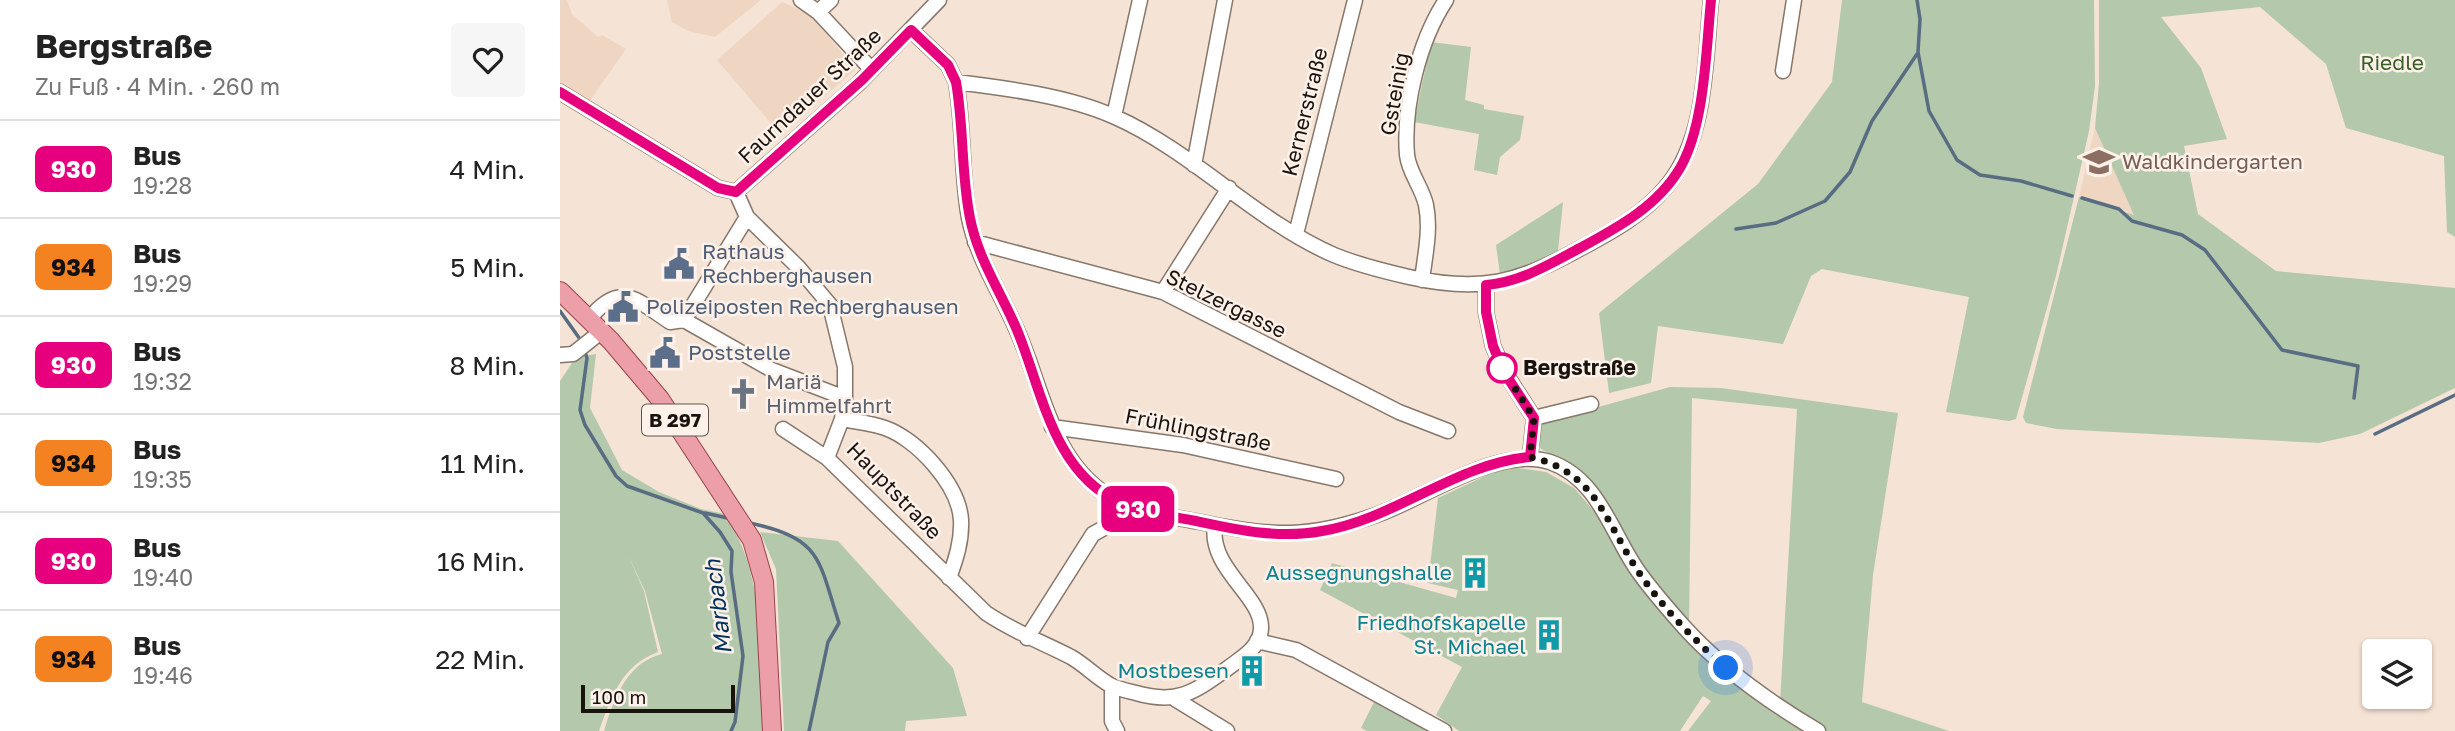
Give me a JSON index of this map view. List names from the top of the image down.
{
  "streets": {
    "main road": ["B 297"],
    "street": [
      "Gsteinig",
      "Faurndauer Straße",
      "Kernerstraße",
      "Stelzergasse",
      "Frühlingstraße",
      "Hauptstraße"
    ]
  },
  "crossings": [
    ["Faurndauer Straße", "Hauptstraße"]
  ],
  "water": ["Marbach"],
  "parks": ["Riedle"],
  "places": {
    "school or university": ["Waldkindergarten"],
    "public building": ["Rathaus Rechberghausen", "Polizeiposten Rechberghausen", "Poststelle"],
    "other": ["Bergstraße"],
    "church": ["Mariä Himmelfahrt"],
    "building": ["Aussegnungshalle", "Friedhofskapelle St. Michael", "Mostbesen"]
  },
  "lines": ["bus line 930"],
  "scale_bar": "100 m",
  "page": {
    "heading": ["Bergstraße", "Zu Fuß · 4 Min. · 260 m"],
    "on_map": "930",
    "list": [
      {
        "mark": "930",
        "name": "Bus",
        "note": "19:28",
        "value": "4 Min."
      },
      {
        "mark": "934",
        "name": "Bus",
        "note": "19:29",
        "value": "5 Min."
      },
      {
        "mark": "930",
        "name": "Bus",
        "note": "19:32",
        "value": "8 Min."
      },
      {
        "mark": "934",
        "name": "Bus",
        "note": "19:35",
        "value": "11 Min."
      },
      {
        "mark": "930",
        "name": "Bus",
        "note": "19:40",
        "value": "16 Min."
      },
      {
        "mark": "934",
        "name": "Bus",
        "note": "19:46",
        "value": "22 Min."
      }
    ],
    "scale": "100 m"
  }
}
